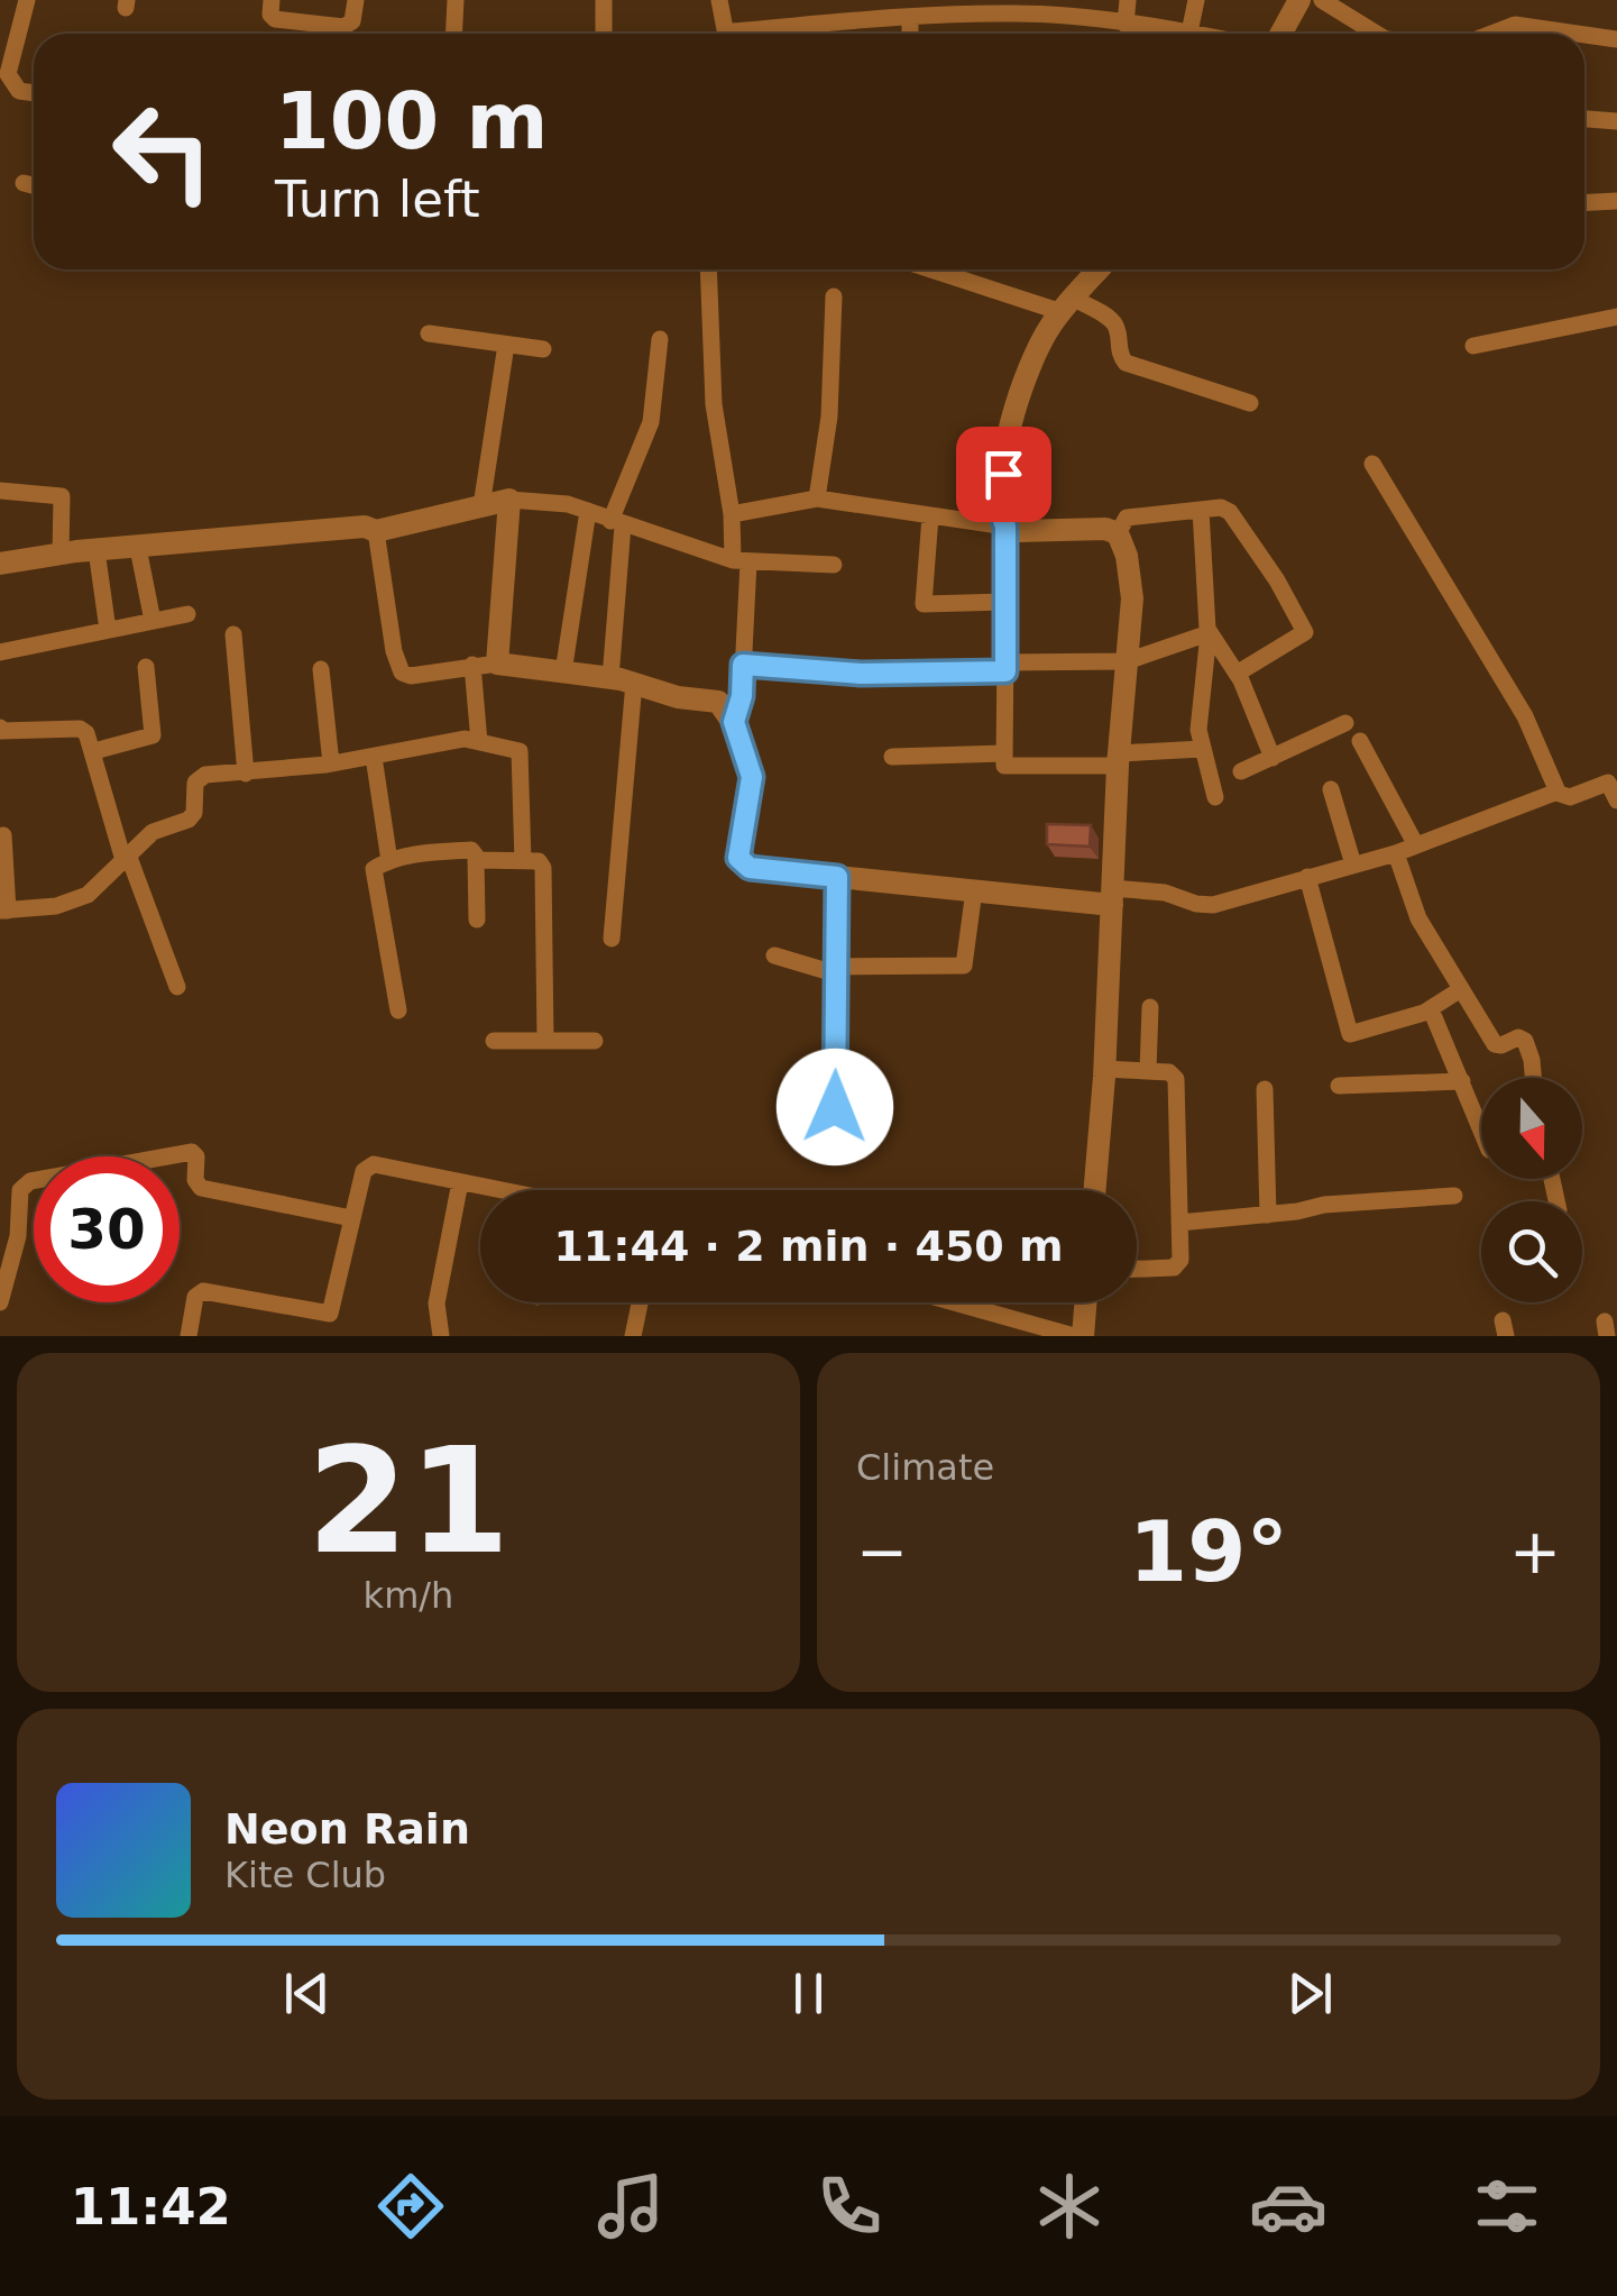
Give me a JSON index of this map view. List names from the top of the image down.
{
  "north": "bottom",
  "page": {
    "turn": ["100 m", "Turn left"],
    "limit": "30",
    "trip": "11:44 · 2 min · 450 m",
    "tile": [
      ["21", "km/h"],
      "Climate"
    ],
    "heat": ["−", "19°", "+"],
    "song": ["Neon Rain", "Kite Club"],
    "tabs": "11:42"
  }
}
